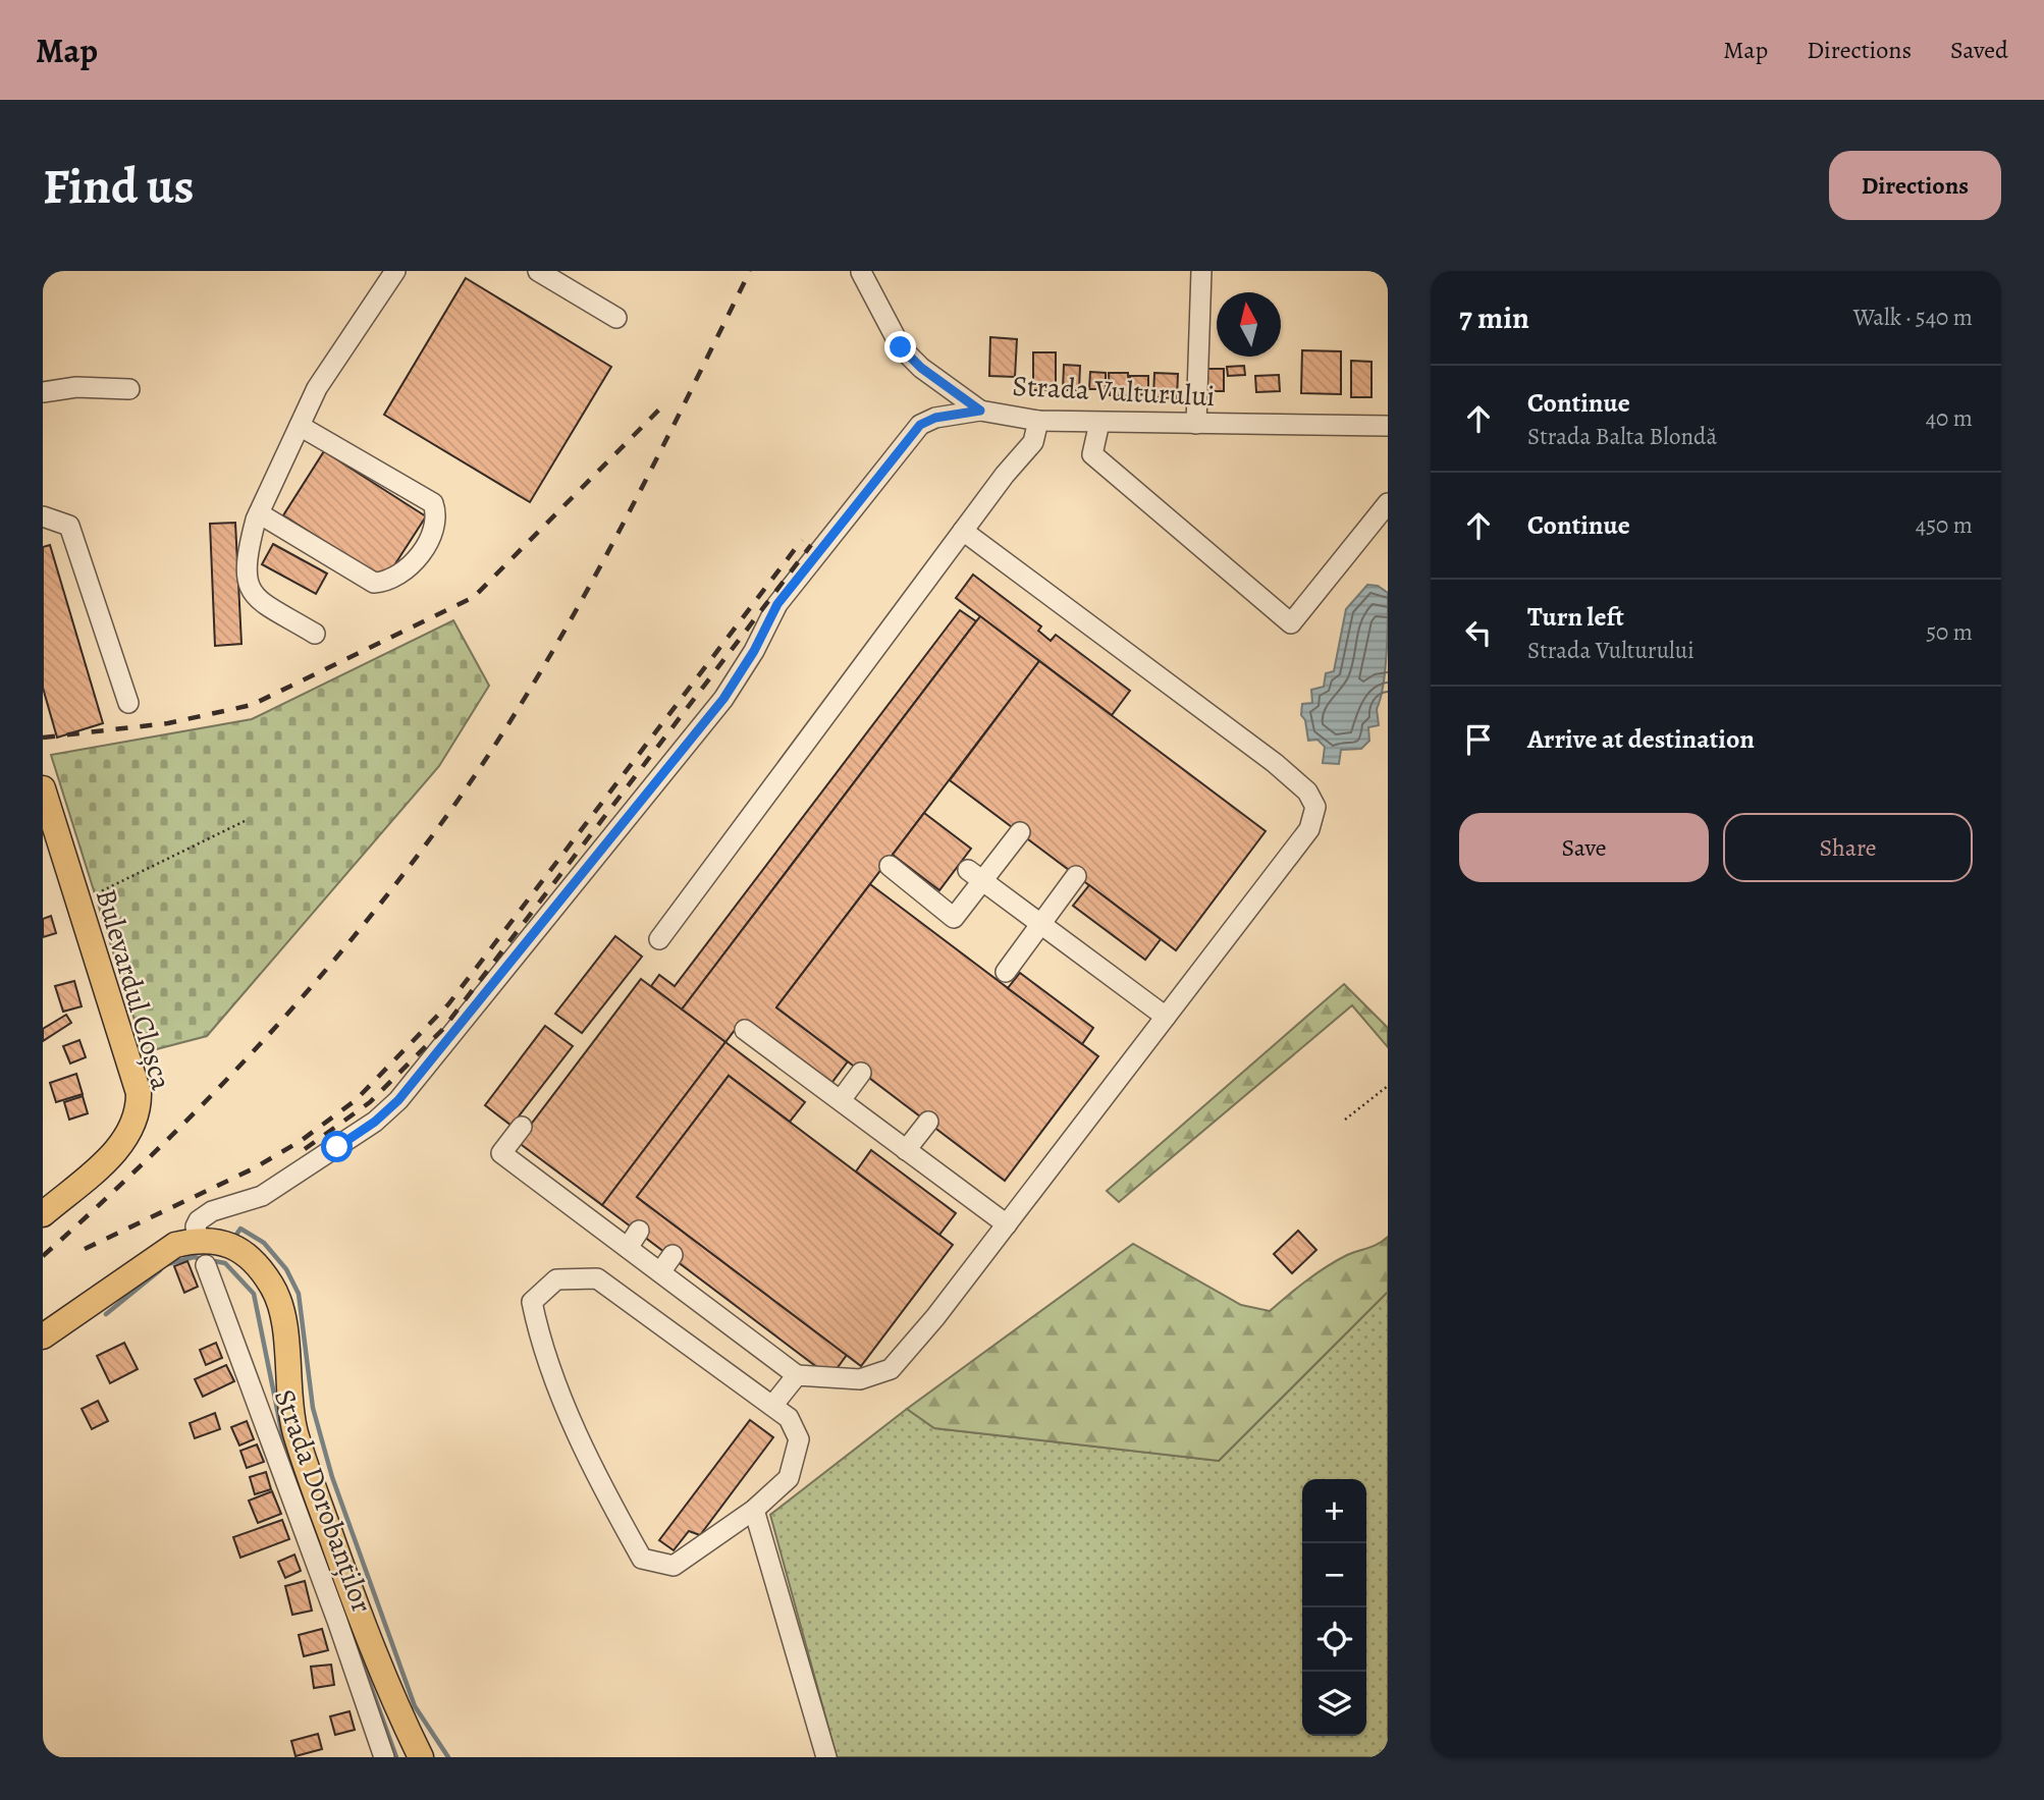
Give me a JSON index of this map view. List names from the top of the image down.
{
  "streets": {
    "main road": ["Bulevardul Cloșca"],
    "street": ["Strada Vulturului", "Strada Dorobanților"]
  },
  "north": "top",
  "page": {
    "header": "Map",
    "nav": ["Map", "Directions", "Saved"],
    "buttons": [
      "Directions",
      ["Save", "Share"]
    ],
    "title": "Find us",
    "heading": ["7 min", "Walk · 540 m"],
    "list": [
      ["Continue", "Strada Balta Blondă", "40 m"],
      ["Continue", "450 m"],
      ["Turn left", "Strada Vulturului", "50 m"],
      "Arrive at destination"
    ],
    "map_buttons": ["+", "−"]
  }
}
